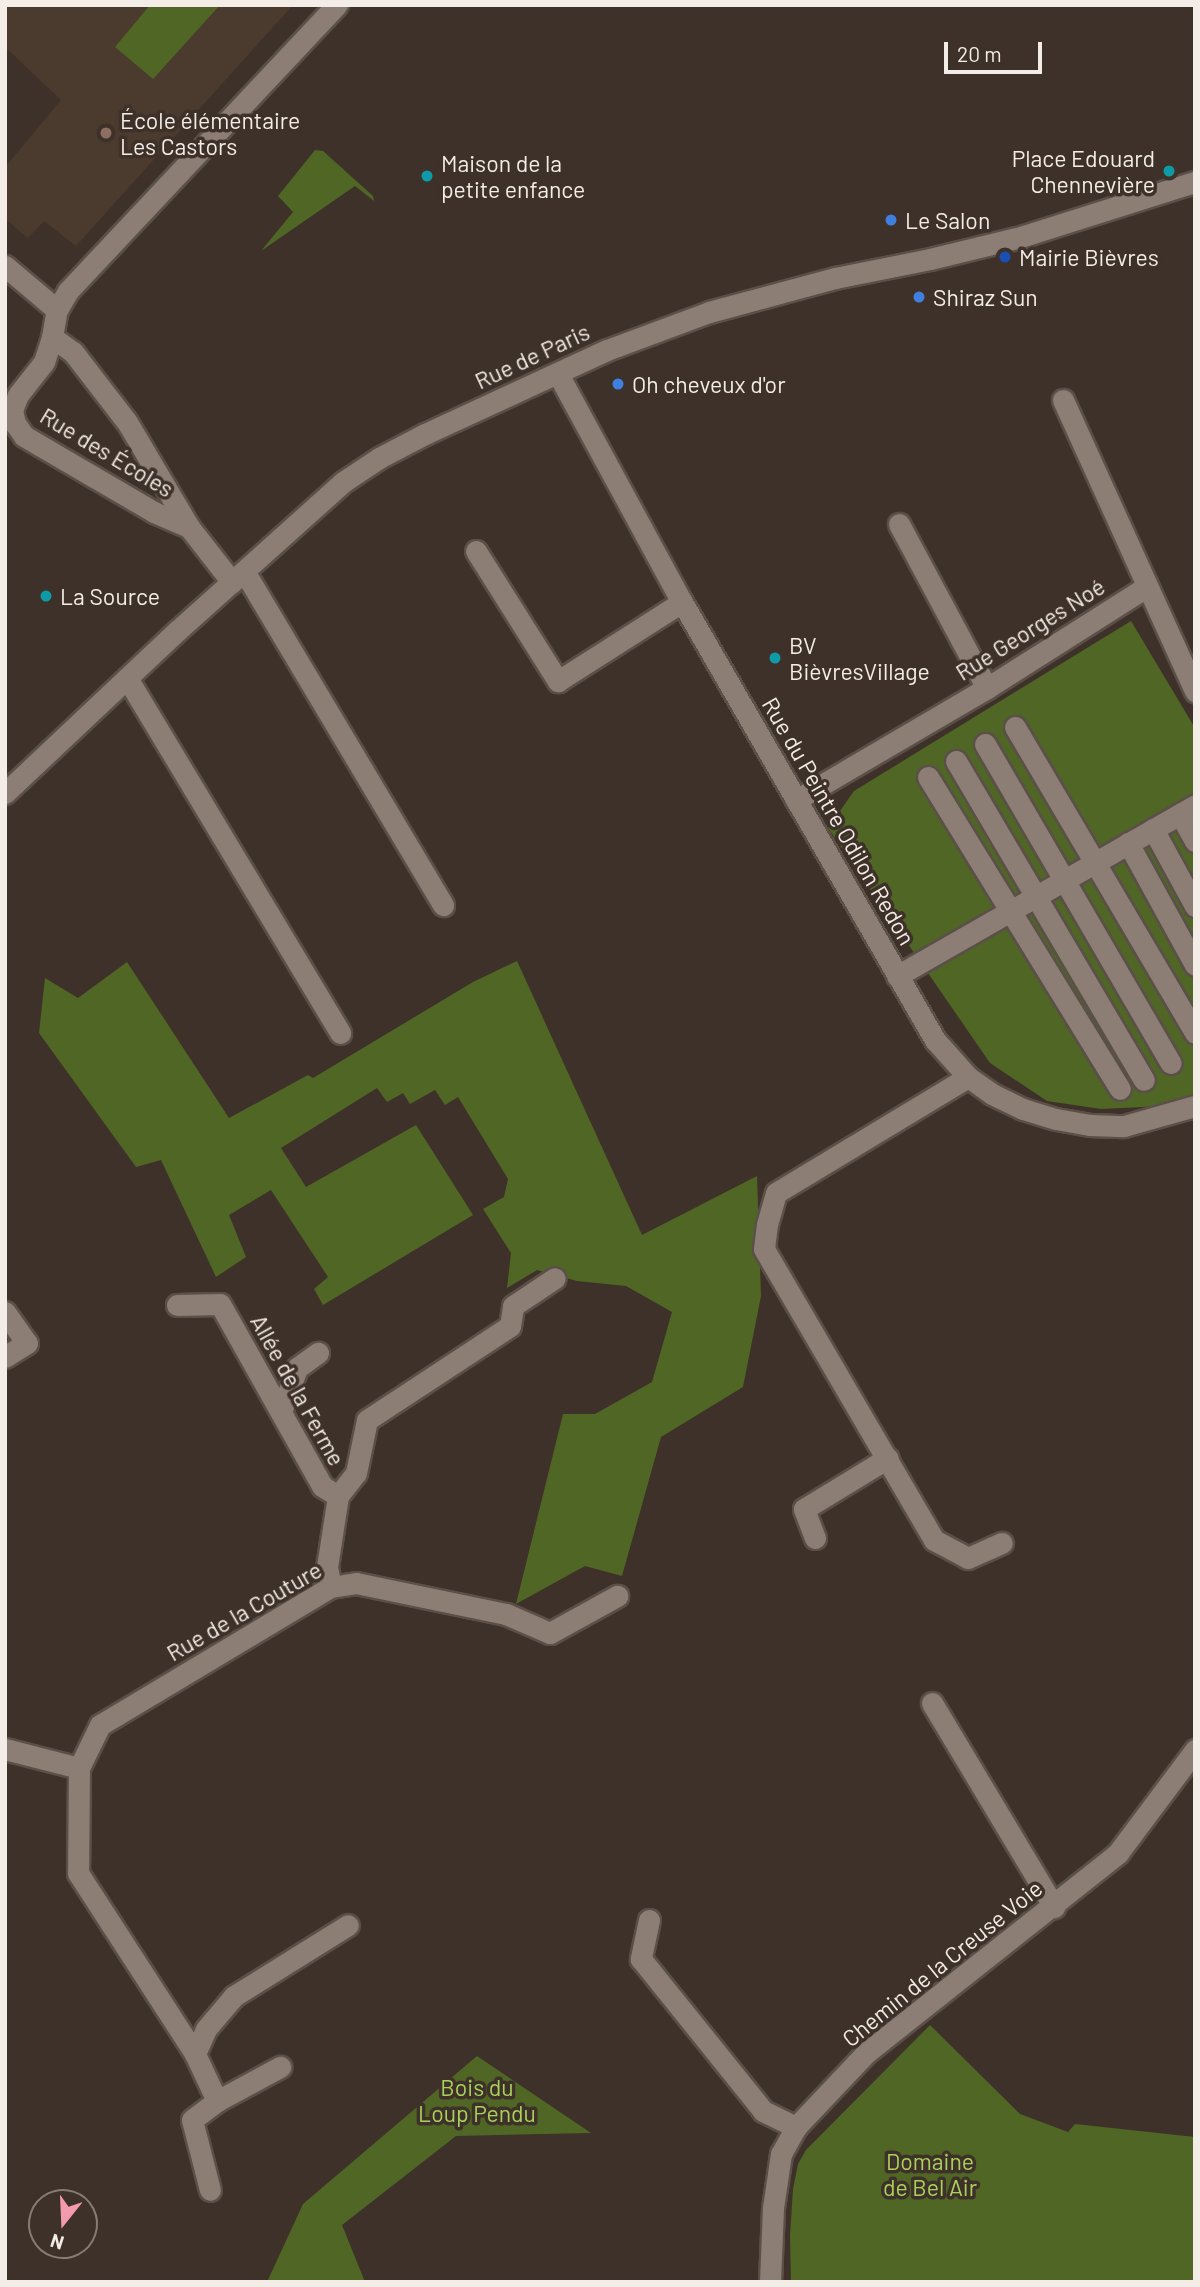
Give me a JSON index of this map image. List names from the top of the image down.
{
  "streets": {
    "street": [
      "Rue de Paris",
      "Rue des Écoles",
      "Rue Georges Noé",
      "Rue du Peintre Odilon Redon",
      "Allée de la Ferme",
      "Rue de la Couture",
      "Chemin de la Creuse Voie"
    ]
  },
  "crossings": [
    ["Rue de Paris", "Rue des Écoles"],
    ["Rue de Paris", "Rue du Peintre Odilon Redon"],
    ["Rue Georges Noé", "Rue du Peintre Odilon Redon"],
    ["Allée de la Ferme", "Rue de la Couture"]
  ],
  "parks": ["Bois du Loup Pendu", "Domaine de Bel Air"],
  "places": [
    "École élémentaire Les Castors",
    "Place Edouard Chennevière",
    "Maison de la petite enfance",
    "Le Salon",
    "Mairie Bièvres",
    "Shiraz Sun",
    "Oh cheveux d'or",
    "La Source",
    "BV BièvresVillage"
  ],
  "scale_bar": "20 m",
  "north": "bottom"
}
